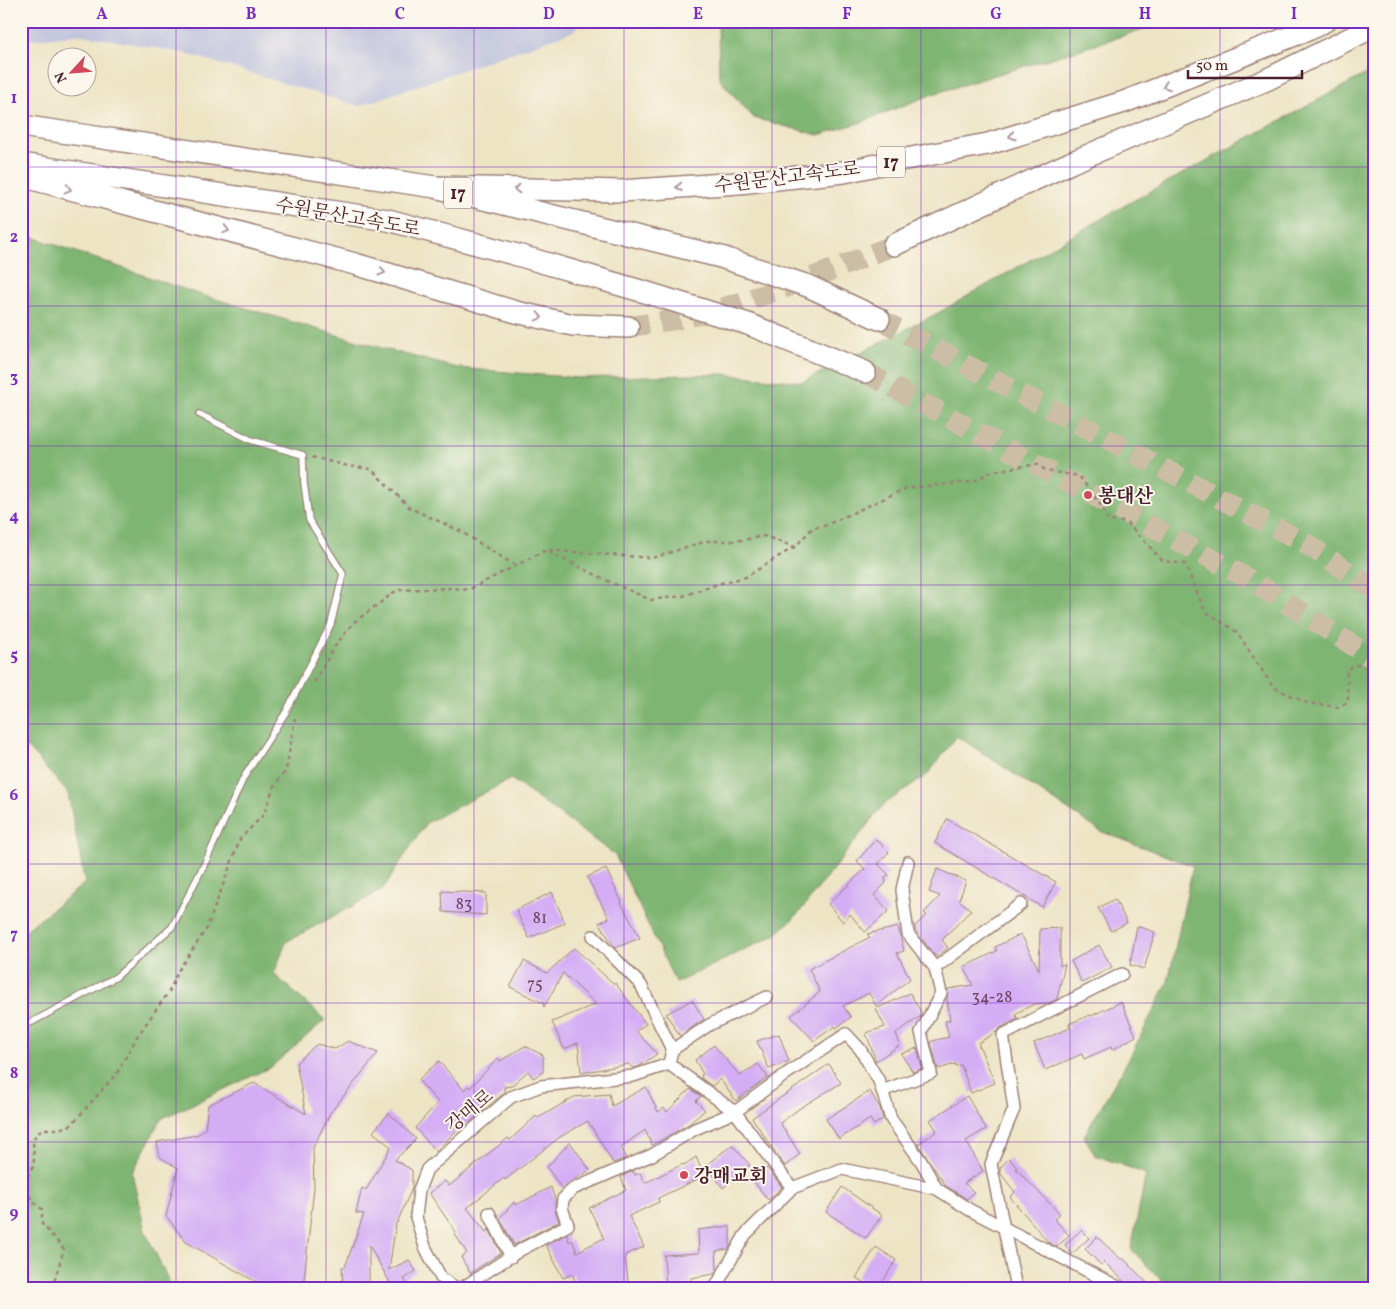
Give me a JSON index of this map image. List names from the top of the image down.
{
  "streets": {
    "highway": ["17", "수원문산고속도로"],
    "street": ["강매로"]
  },
  "places": ["봉대산", "강매교회"],
  "house_numbers": [
    "83",
    "81",
    "75",
    "34-28"
  ],
  "scale_bar": "50 m",
  "north": "bottom left",
  "grid": {
    "columns": [
      "A",
      "B",
      "C",
      "D",
      "E",
      "F",
      "G",
      "H",
      "I"
    ],
    "rows": [
      "1",
      "2",
      "3",
      "4",
      "5",
      "6",
      "7",
      "8",
      "9"
    ]
  }
}
